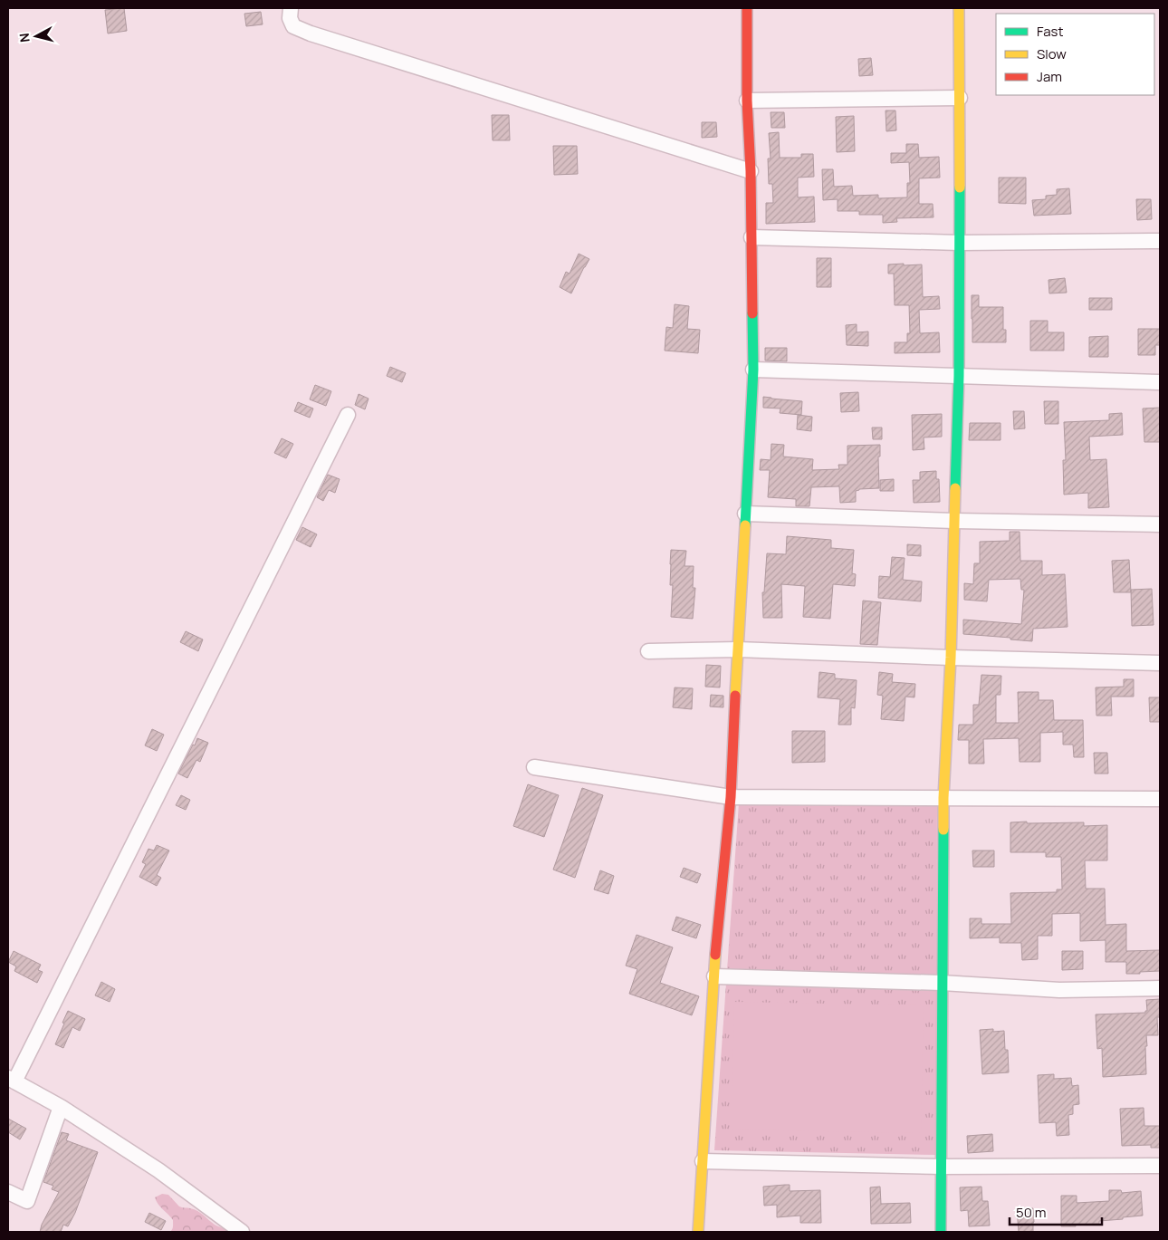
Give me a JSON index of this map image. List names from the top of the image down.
{
  "legend": ["Fast", "Slow", "Jam"],
  "scale_bar": "50 m",
  "north": "left"
}
